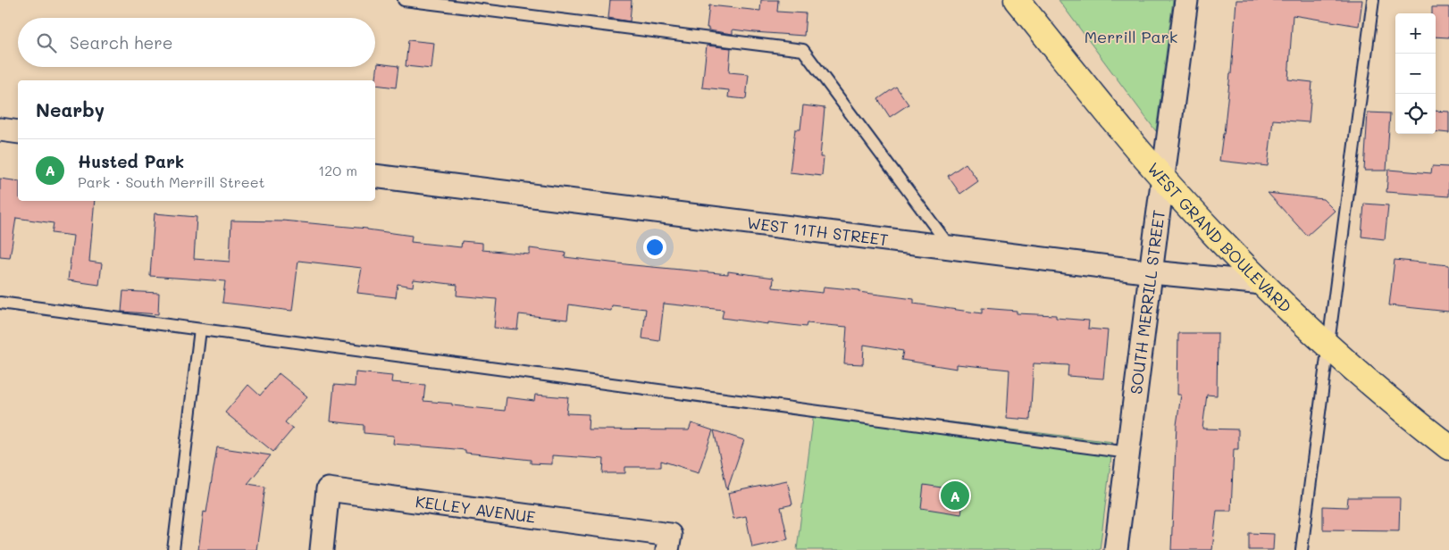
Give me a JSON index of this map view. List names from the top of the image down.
{
  "streets": {
    "main road": ["WEST GRAND BOULEVARD"],
    "street": ["WEST 11TH STREET", "SOUTH MERRILL STREET", "KELLEY AVENUE"]
  },
  "crossings": [
    ["WEST 11TH STREET", "WEST GRAND BOULEVARD"],
    ["WEST 11TH STREET", "SOUTH MERRILL STREET"],
    ["WEST GRAND BOULEVARD", "SOUTH MERRILL STREET"]
  ],
  "parks": ["Merrill Park"],
  "page": {
    "map_buttons": ["+", "−"],
    "search": "Search here",
    "heading": "Nearby",
    "list": [
      {
        "mark": "A",
        "name": "Husted Park",
        "note": "Park · South Merrill Street",
        "value": "120 m"
      }
    ],
    "pins": "A"
  }
}
